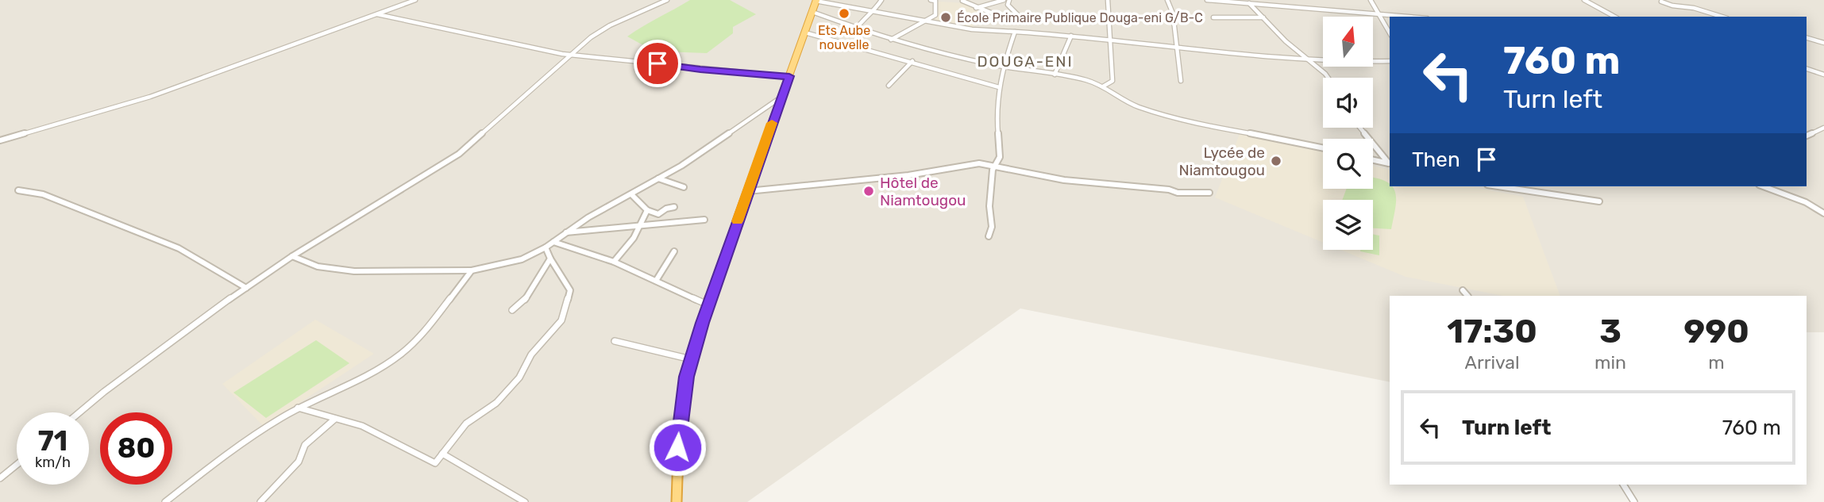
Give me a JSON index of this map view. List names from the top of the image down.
{
  "districts": ["DOUGA-ENI"],
  "places": [
    "Ets Aube nouvelle",
    "École Primaire Publique Douga-eni G/B-C",
    "Lycée de Niamtougou",
    "Hôtel de Niamtougou"
  ],
  "north": "top",
  "page": {
    "turn": ["760 m", "Turn left"],
    "then": "Then",
    "eta": [
      "17:30",
      "Arrival",
      "3",
      "min",
      "990",
      "m"
    ],
    "list": [
      {
        "name": "Turn left",
        "value": "760 m"
      }
    ],
    "speed": "71 km/h",
    "limit": "80"
  }
}
